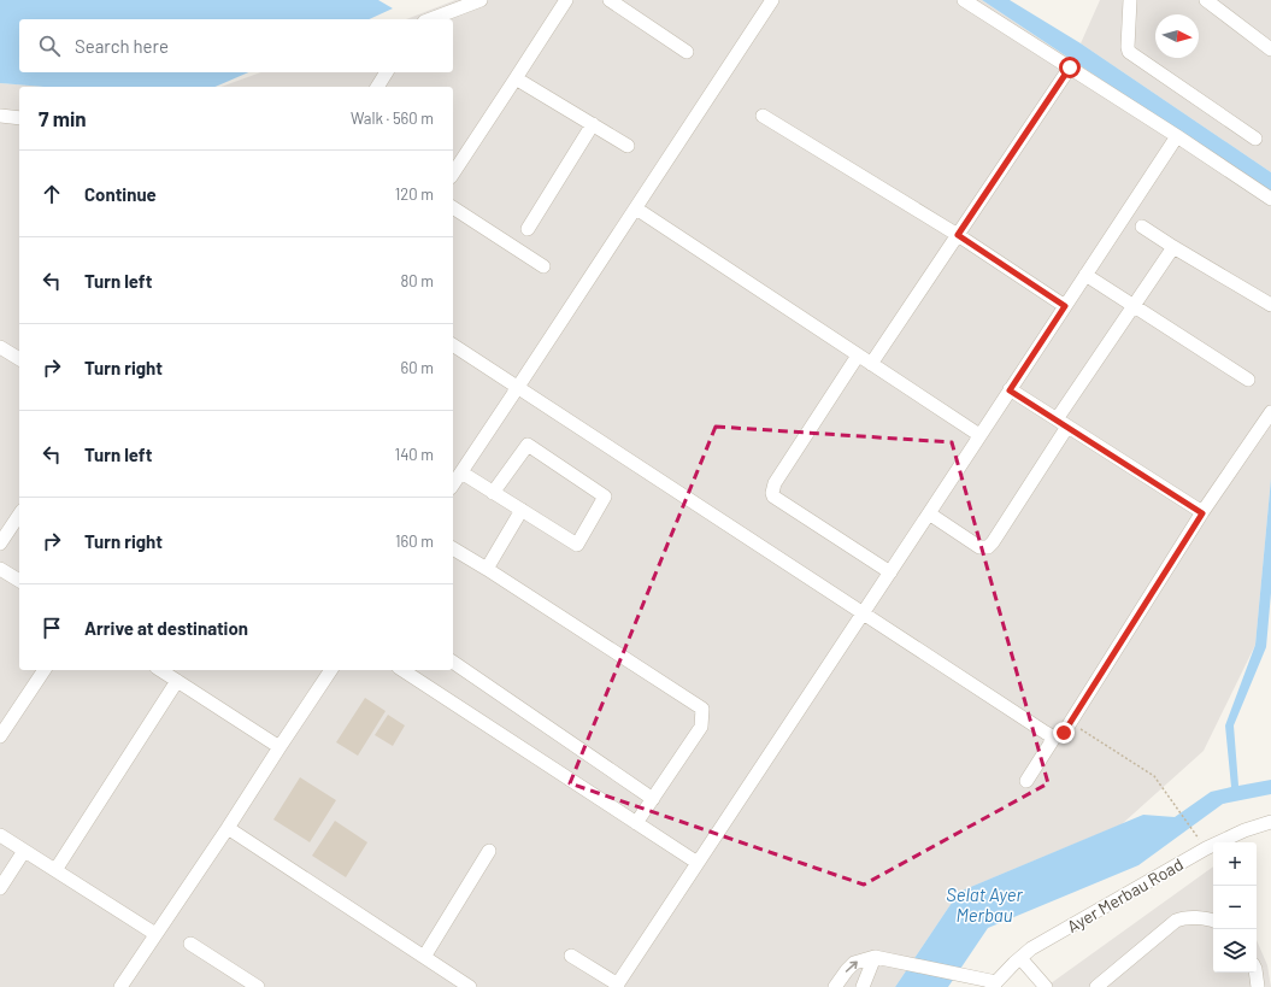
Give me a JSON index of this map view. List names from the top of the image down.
{
  "streets": {
    "street": ["Ayer Merbau Road"]
  },
  "water": ["Selat Ayer Merbau"],
  "north": "right",
  "page": {
    "search": "Search here",
    "heading": ["7 min", "Walk · 560 m"],
    "list": [
      ["Continue", "120 m"],
      ["Turn left", "80 m"],
      ["Turn right", "60 m"],
      ["Turn left", "140 m"],
      ["Turn right", "160 m"],
      "Arrive at destination"
    ],
    "map_buttons": ["+", "−"]
  }
}
